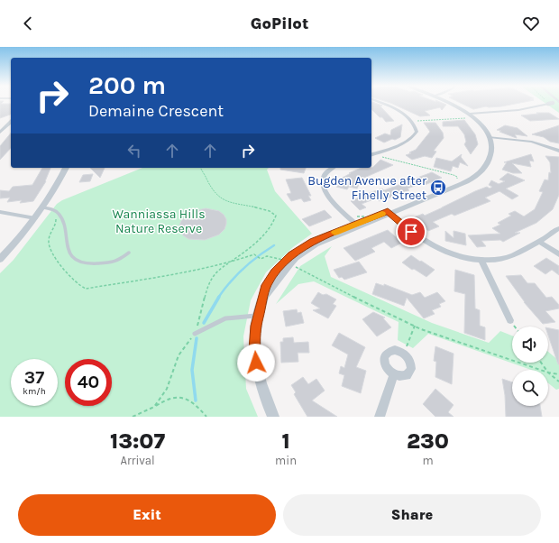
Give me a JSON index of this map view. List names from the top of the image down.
{
  "parks": ["Wanniassa Hills Nature Reserve"],
  "places": {
    "bus stop": ["Bugden Avenue after Fihelly Street"]
  },
  "page": {
    "header": "GoPilot",
    "turn": ["200 m", "Demaine Crescent"],
    "speed": "37 km/h",
    "limit": "40",
    "eta": [
      "13:07",
      "Arrival",
      "1",
      "min",
      "230",
      "m"
    ],
    "buttons": ["Exit", "Share"]
  }
}
